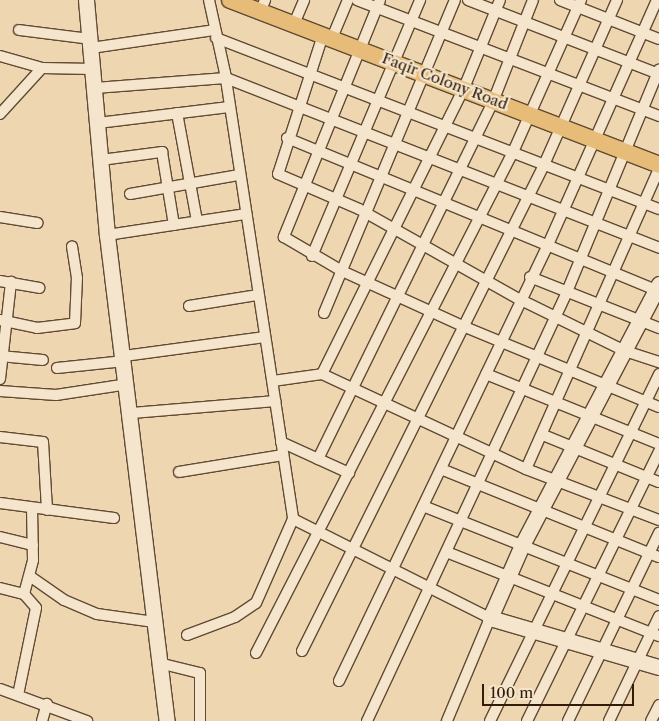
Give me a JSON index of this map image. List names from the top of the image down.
{
  "streets": {
    "main road": ["Faqir Colony Road"]
  },
  "scale_bar": "100 m"
}
